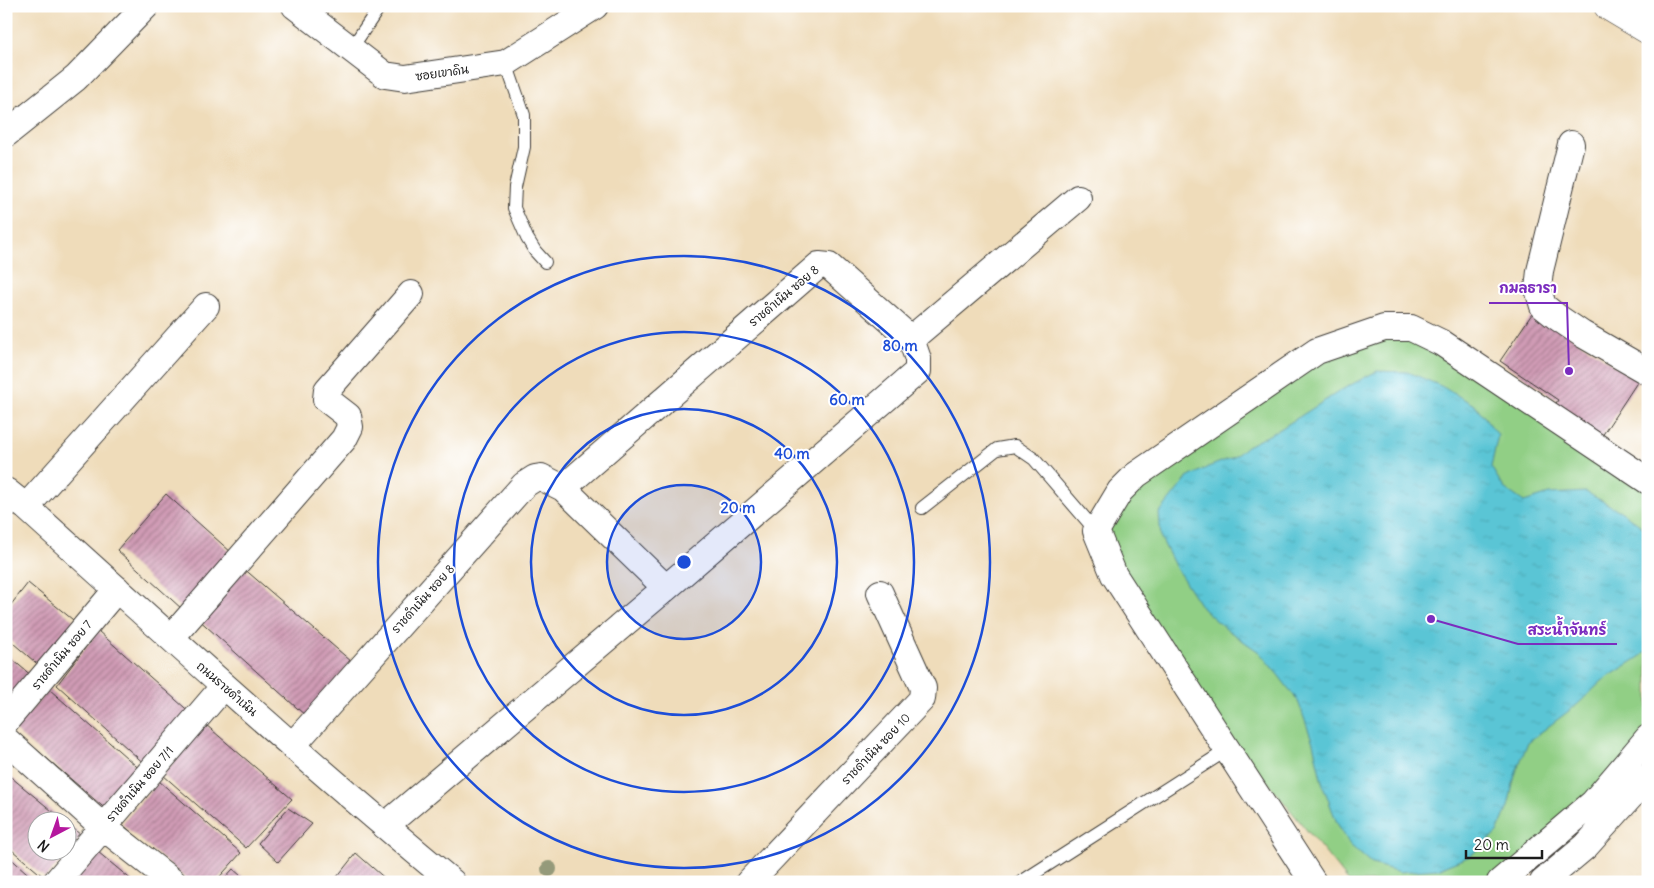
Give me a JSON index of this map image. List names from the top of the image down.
{
  "streets": {
    "street": [
      "ซอยเขาดิน",
      "ราชดำเนิน ซอย 8",
      "ราชดำเนิน ซอย 7",
      "ถนนราชดำเนิน",
      "ราชดำเนิน ซอย 10",
      "ราชดำเนิน ซอย 7/1"
    ]
  },
  "crossings": [
    ["ราชดำเนิน ซอย 8", "ถนนราชดำเนิน"],
    ["ราชดำเนิน ซอย 7", "ถนนราชดำเนิน"],
    ["ถนนราชดำเนิน", "ราชดำเนิน ซอย 7/1"]
  ],
  "places": ["กมลธารา", "สระน้ำจันทร์"],
  "scale_bar": "20 m",
  "north": "bottom left",
  "rings": [
    "80 m",
    "60 m",
    "40 m",
    "20 m"
  ]
}
